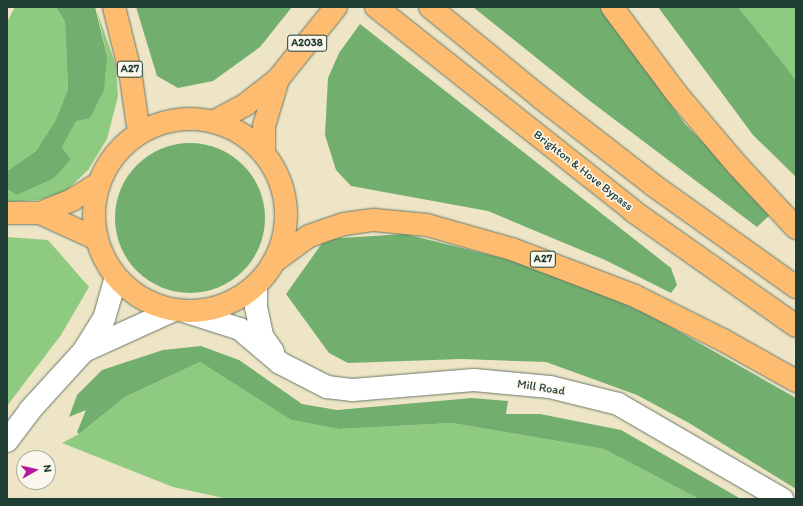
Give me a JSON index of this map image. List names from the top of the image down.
{
  "streets": {
    "main road": ["A2038", "A27", "Brighton & Hove Bypass"],
    "street": ["Mill Road"]
  },
  "north": "right"
}
